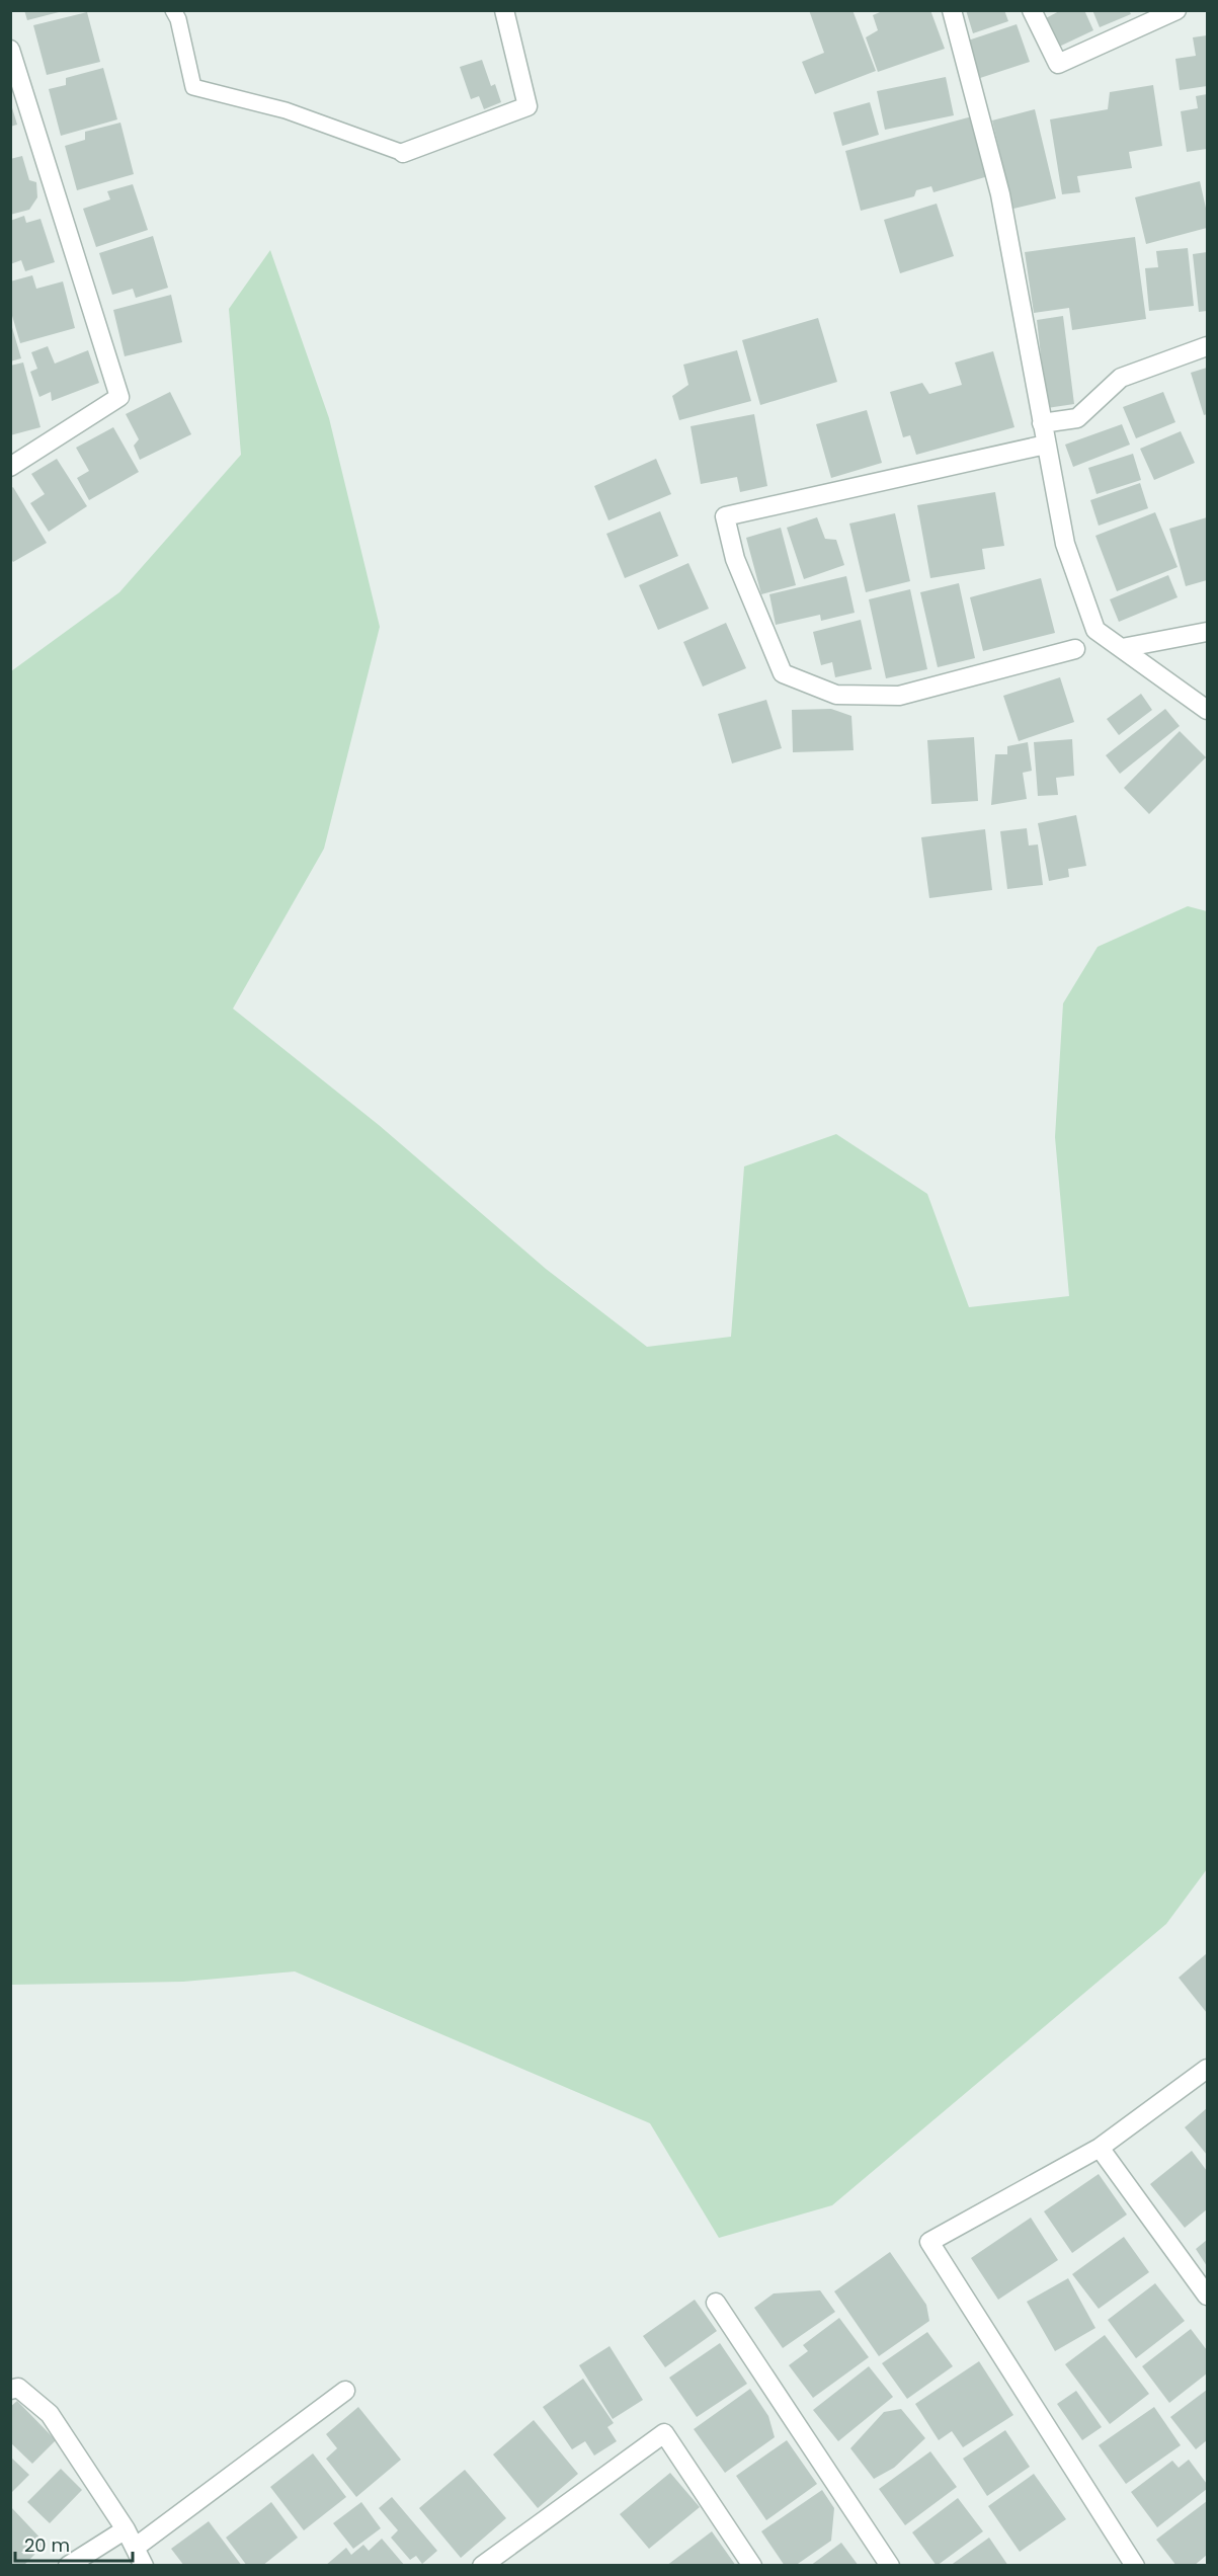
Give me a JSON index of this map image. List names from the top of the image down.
{
  "scale_bar": "20 m"
}
